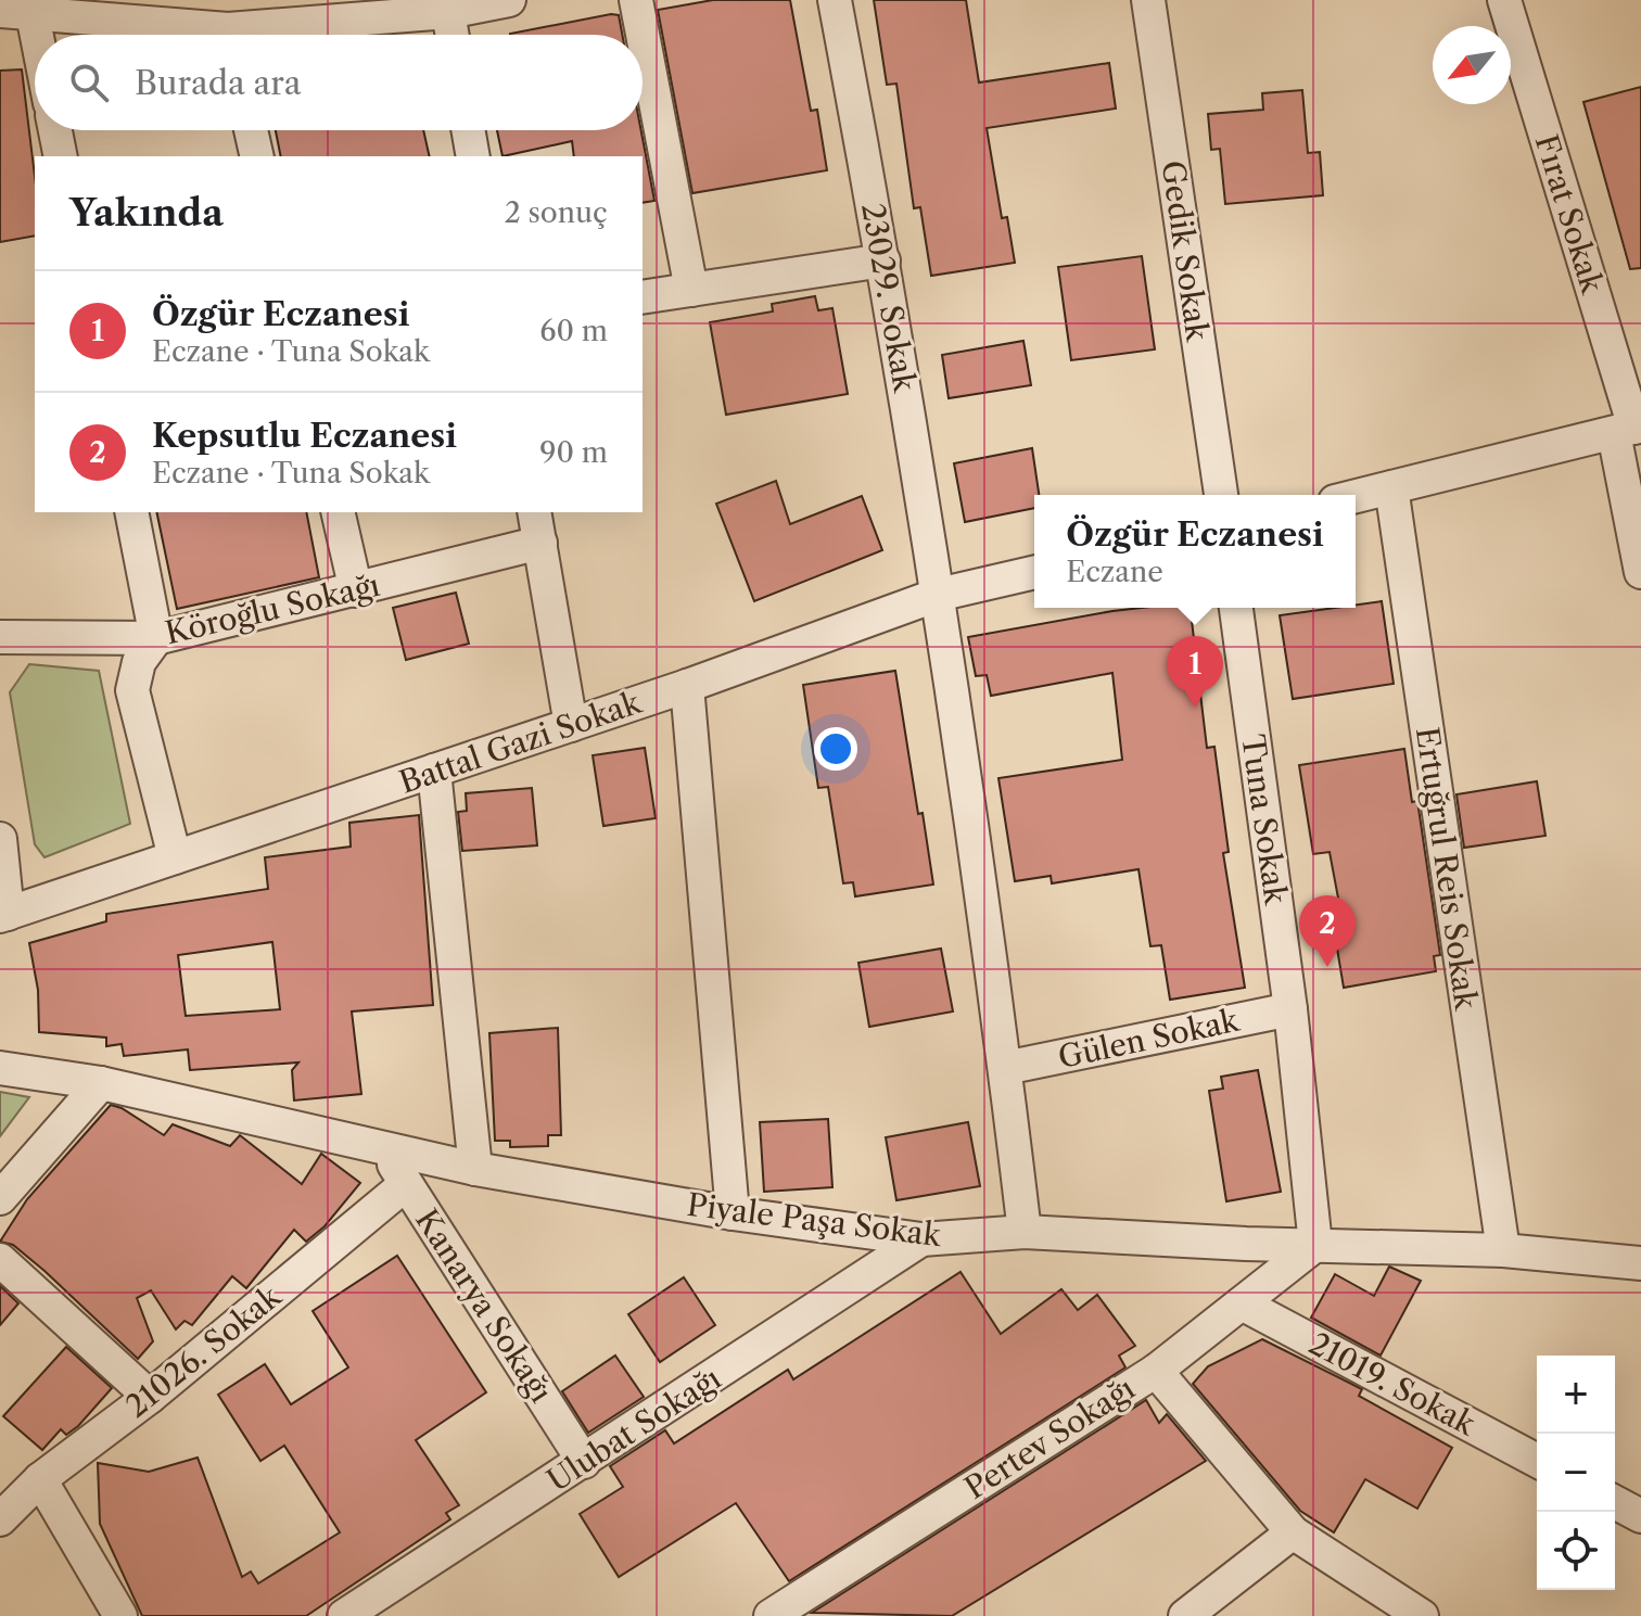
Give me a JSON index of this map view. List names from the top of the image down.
{
  "streets": {
    "street": [
      "Fırat Sokak",
      "Gedik Sokak",
      "23029. Sokak",
      "Köroğlu Sokağı",
      "Battal Gazi Sokak",
      "Tuna Sokak",
      "Ertuğrul Reis Sokak",
      "Gülen Sokak",
      "Piyale Paşa Sokak",
      "Kanarya Sokağı",
      "21026. Sokak",
      "21019. Sokak",
      "Ulubat Sokağı",
      "Pertev Sokağı"
    ]
  },
  "crossings": [
    ["23029. Sokak", "Battal Gazi Sokak"],
    ["23029. Sokak", "Gülen Sokak"],
    ["23029. Sokak", "Piyale Paşa Sokak"],
    ["Tuna Sokak", "Gülen Sokak"],
    ["Tuna Sokak", "Piyale Paşa Sokak"],
    ["Tuna Sokak", "Pertev Sokağı"],
    ["Ertuğrul Reis Sokak", "Piyale Paşa Sokak"],
    ["Piyale Paşa Sokak", "Kanarya Sokağı"],
    ["Piyale Paşa Sokak", "Ulubat Sokağı"],
    ["Piyale Paşa Sokak", "Pertev Sokağı"],
    ["Kanarya Sokağı", "21026. Sokak"],
    ["Kanarya Sokağı", "Ulubat Sokağı"],
    ["21019. Sokak", "Pertev Sokağı"]
  ],
  "north": "bottom left",
  "page": {
    "search": "Burada ara",
    "heading": ["Yakında", "2 sonuç"],
    "list": [
      {
        "mark": "1",
        "name": "Özgür Eczanesi",
        "note": "Eczane · Tuna Sokak",
        "value": "60 m"
      },
      {
        "mark": "2",
        "name": "Kepsutlu Eczanesi",
        "note": "Eczane · Tuna Sokak",
        "value": "90 m"
      }
    ],
    "popup": ["Özgür Eczanesi", "Eczane"],
    "pins": ["1", "2"],
    "map_buttons": ["+", "−"]
  }
}
